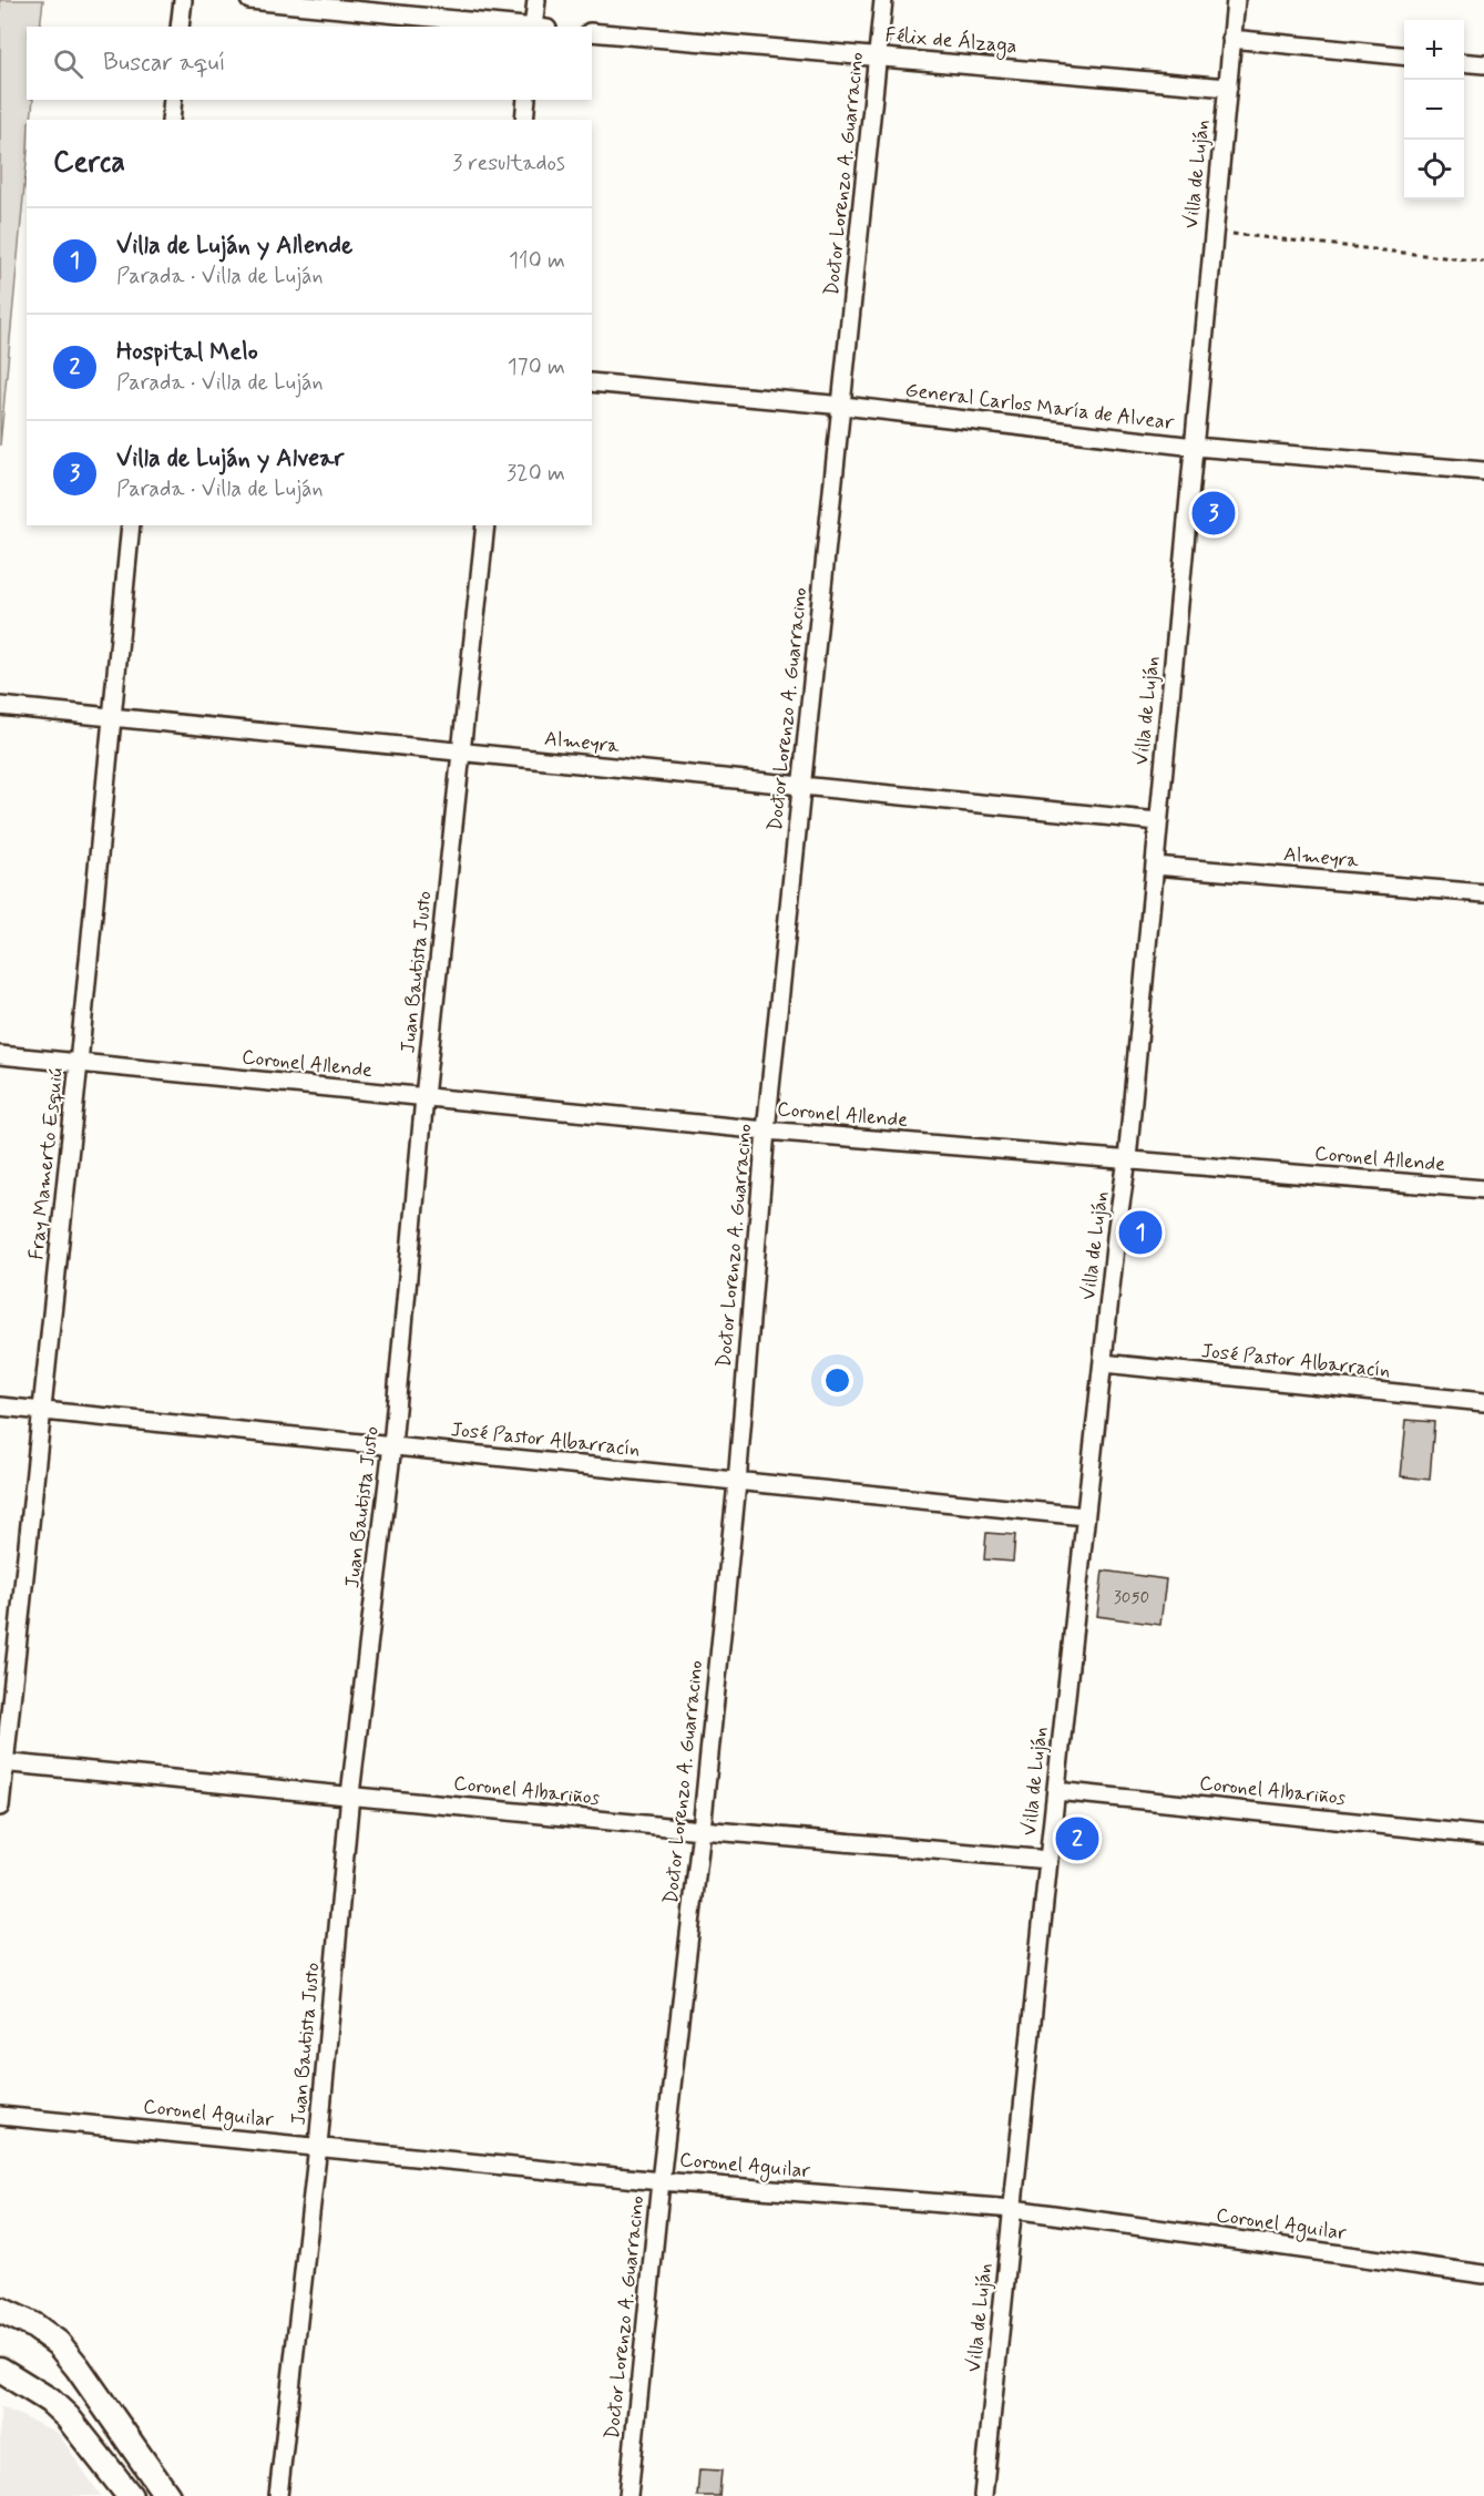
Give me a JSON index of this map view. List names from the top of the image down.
{
  "streets": {
    "street": [
      "Félix de Álzaga",
      "Doctor Lorenzo A. Guarracino",
      "Villa de Luján",
      "General Carlos María de Alvear",
      "Almeyra",
      "Juan Bautista Justo",
      "Coronel Allende",
      "Fray Mamerto Esquiú",
      "José Pastor Albarracín",
      "Coronel Albariños",
      "Coronel Aguilar"
    ]
  },
  "crossings": [
    ["Félix de Álzaga", "Doctor Lorenzo A. Guarracino"],
    ["Félix de Álzaga", "Villa de Luján"],
    ["Doctor Lorenzo A. Guarracino", "General Carlos María de Alvear"],
    ["Doctor Lorenzo A. Guarracino", "Almeyra"],
    ["Doctor Lorenzo A. Guarracino", "Coronel Allende"],
    ["Doctor Lorenzo A. Guarracino", "José Pastor Albarracín"],
    ["Doctor Lorenzo A. Guarracino", "Coronel Albariños"],
    ["Doctor Lorenzo A. Guarracino", "Coronel Aguilar"],
    ["Villa de Luján", "General Carlos María de Alvear"],
    ["Villa de Luján", "Almeyra"],
    ["Villa de Luján", "Coronel Allende"],
    ["Villa de Luján", "José Pastor Albarracín"],
    ["Villa de Luján", "Coronel Albariños"],
    ["Villa de Luján", "Coronel Aguilar"],
    ["Almeyra", "Juan Bautista Justo"],
    ["Almeyra", "Fray Mamerto Esquiú"],
    ["Juan Bautista Justo", "Coronel Allende"],
    ["Juan Bautista Justo", "José Pastor Albarracín"],
    ["Juan Bautista Justo", "Coronel Albariños"],
    ["Juan Bautista Justo", "Coronel Aguilar"],
    ["Coronel Allende", "Fray Mamerto Esquiú"],
    ["Fray Mamerto Esquiú", "José Pastor Albarracín"],
    ["Fray Mamerto Esquiú", "Coronel Albariños"]
  ],
  "house_numbers": ["3050"],
  "page": {
    "map_buttons": ["+", "−"],
    "search": "Buscar aquí",
    "heading": ["Cerca", "3 resultados"],
    "list": [
      {
        "mark": "1",
        "name": "Villa de Luján y Allende",
        "note": "Parada · Villa de Luján",
        "value": "110 m"
      },
      {
        "mark": "2",
        "name": "Hospital Melo",
        "note": "Parada · Villa de Luján",
        "value": "170 m"
      },
      {
        "mark": "3",
        "name": "Villa de Luján y Alvear",
        "note": "Parada · Villa de Luján",
        "value": "320 m"
      }
    ],
    "pins": ["3", "1", "2"]
  }
}
